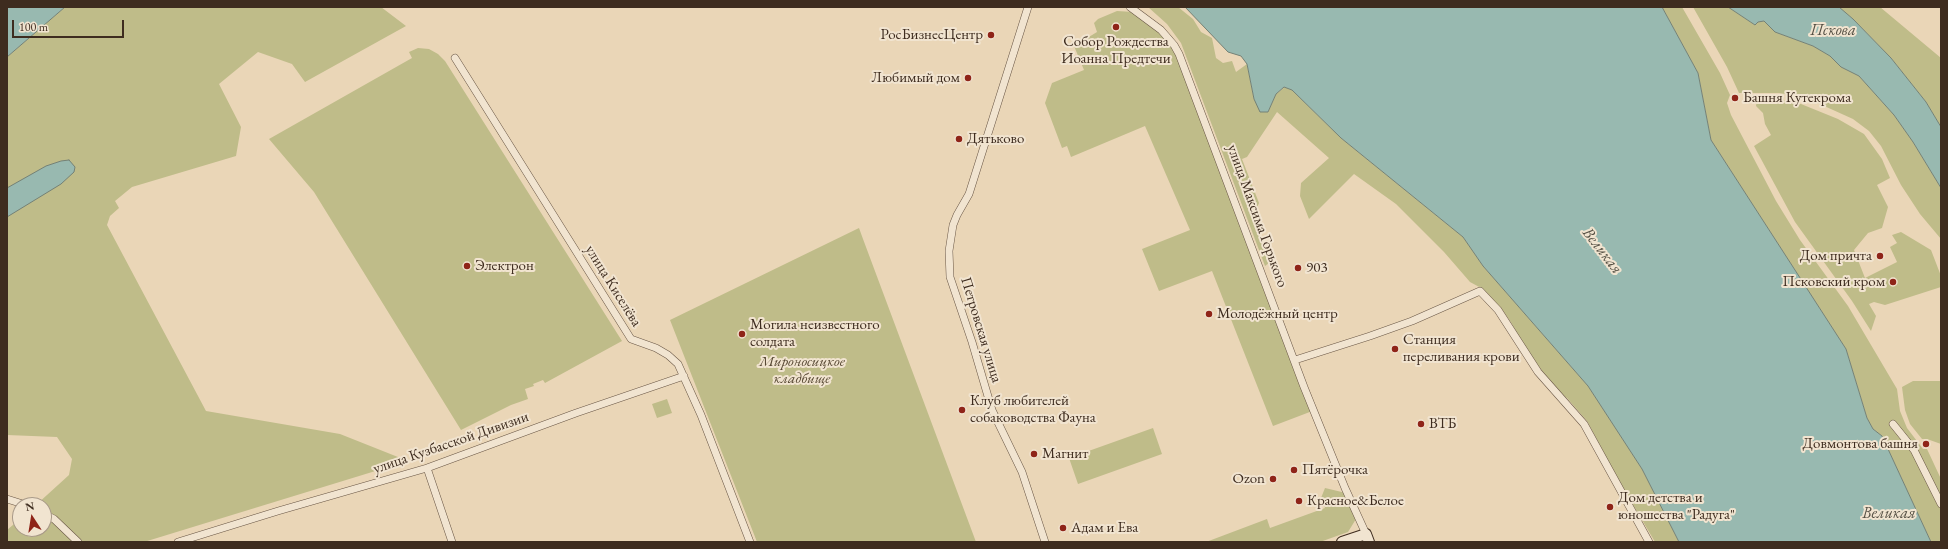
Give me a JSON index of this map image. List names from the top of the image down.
{
  "streets": {
    "street": [
      "улица Максима Горького",
      "улица Киселёва",
      "Петровская улица",
      "улица Кузбасской Дивизии"
    ]
  },
  "crossings": [
    ["улица Киселёва", "улица Кузбасской Дивизии"]
  ],
  "water": ["Пскова", "Великая"],
  "parks": ["Мироносицкое кладбище"],
  "places": [
    "Собор Рождества Иоанна Предтечи",
    "РосБизнесЦентр",
    "Любимый дом",
    "Башня Кутекрома",
    "Дятьково",
    "Дом причта",
    "Электрон",
    "903",
    "Псковский кром",
    "Молодёжный центр",
    "Могила неизвестного солдата",
    "Станция переливания крови",
    "Клуб любителей собаководства Фауна",
    "ВТБ",
    "Довмонтова башня",
    "Магнит",
    "Пятёрочка",
    "Ozon",
    "Красное&Белое",
    "Дом детства и юношества \"Радуга\"",
    "Адам и Ева"
  ],
  "scale_bar": "100 m",
  "north": "top"
}
